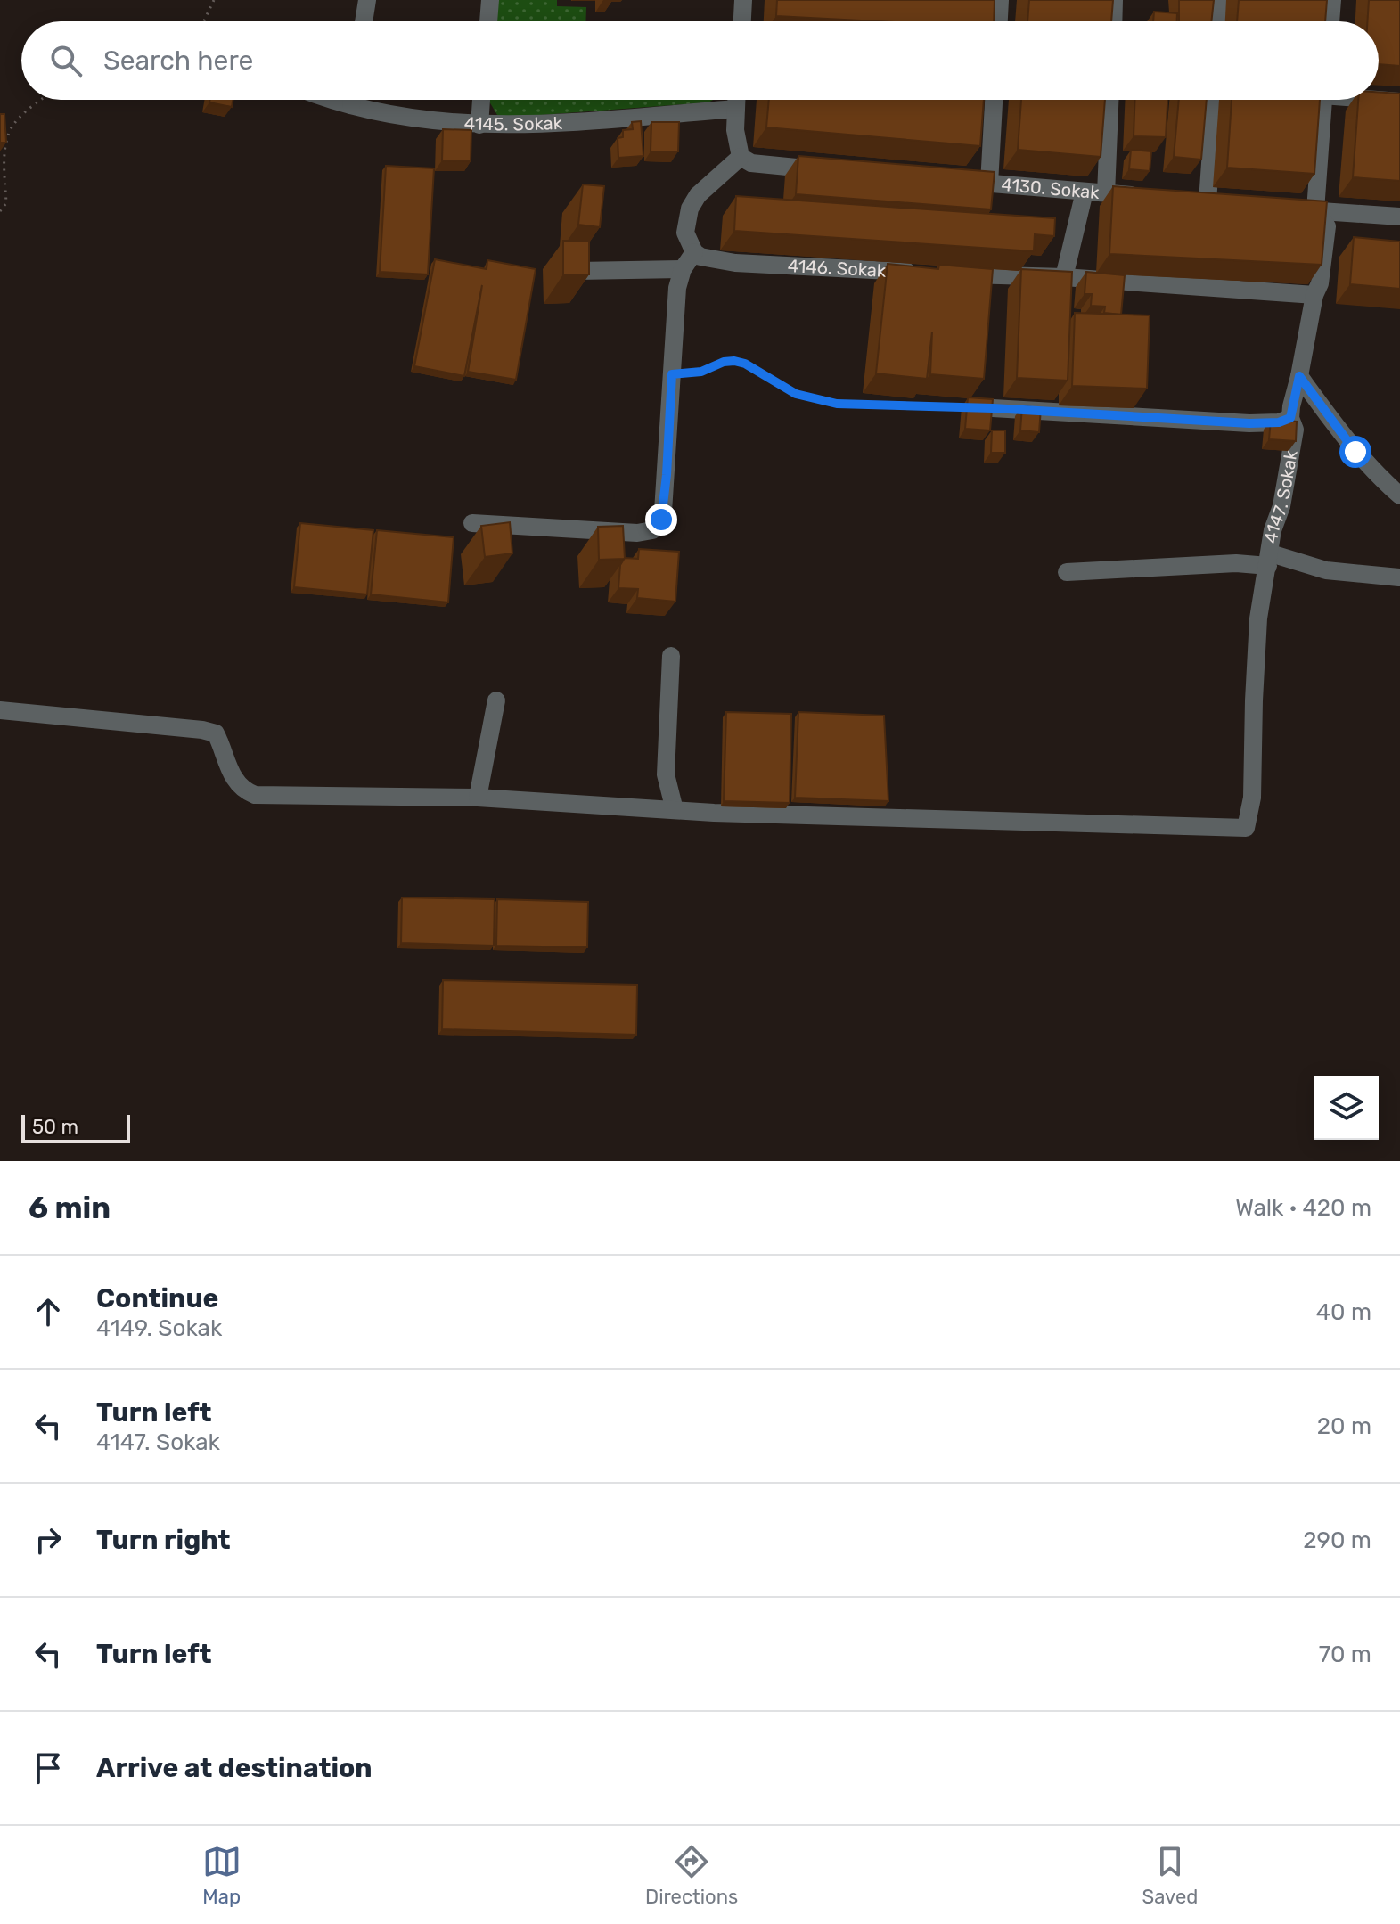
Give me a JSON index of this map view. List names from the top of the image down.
{
  "streets": {
    "street": [
      "4145. Sokak",
      "4130. Sokak",
      "4146. Sokak",
      "4147. Sokak"
    ]
  },
  "scale_bar": "50 m",
  "page": {
    "search": "Search here",
    "scale": "50 m",
    "heading": ["6 min", "Walk · 420 m"],
    "list": [
      ["Continue", "4149. Sokak", "40 m"],
      ["Turn left", "4147. Sokak", "20 m"],
      ["Turn right", "290 m"],
      ["Turn left", "70 m"],
      "Arrive at destination"
    ],
    "nav": ["Map", "Directions", "Saved"]
  }
}
